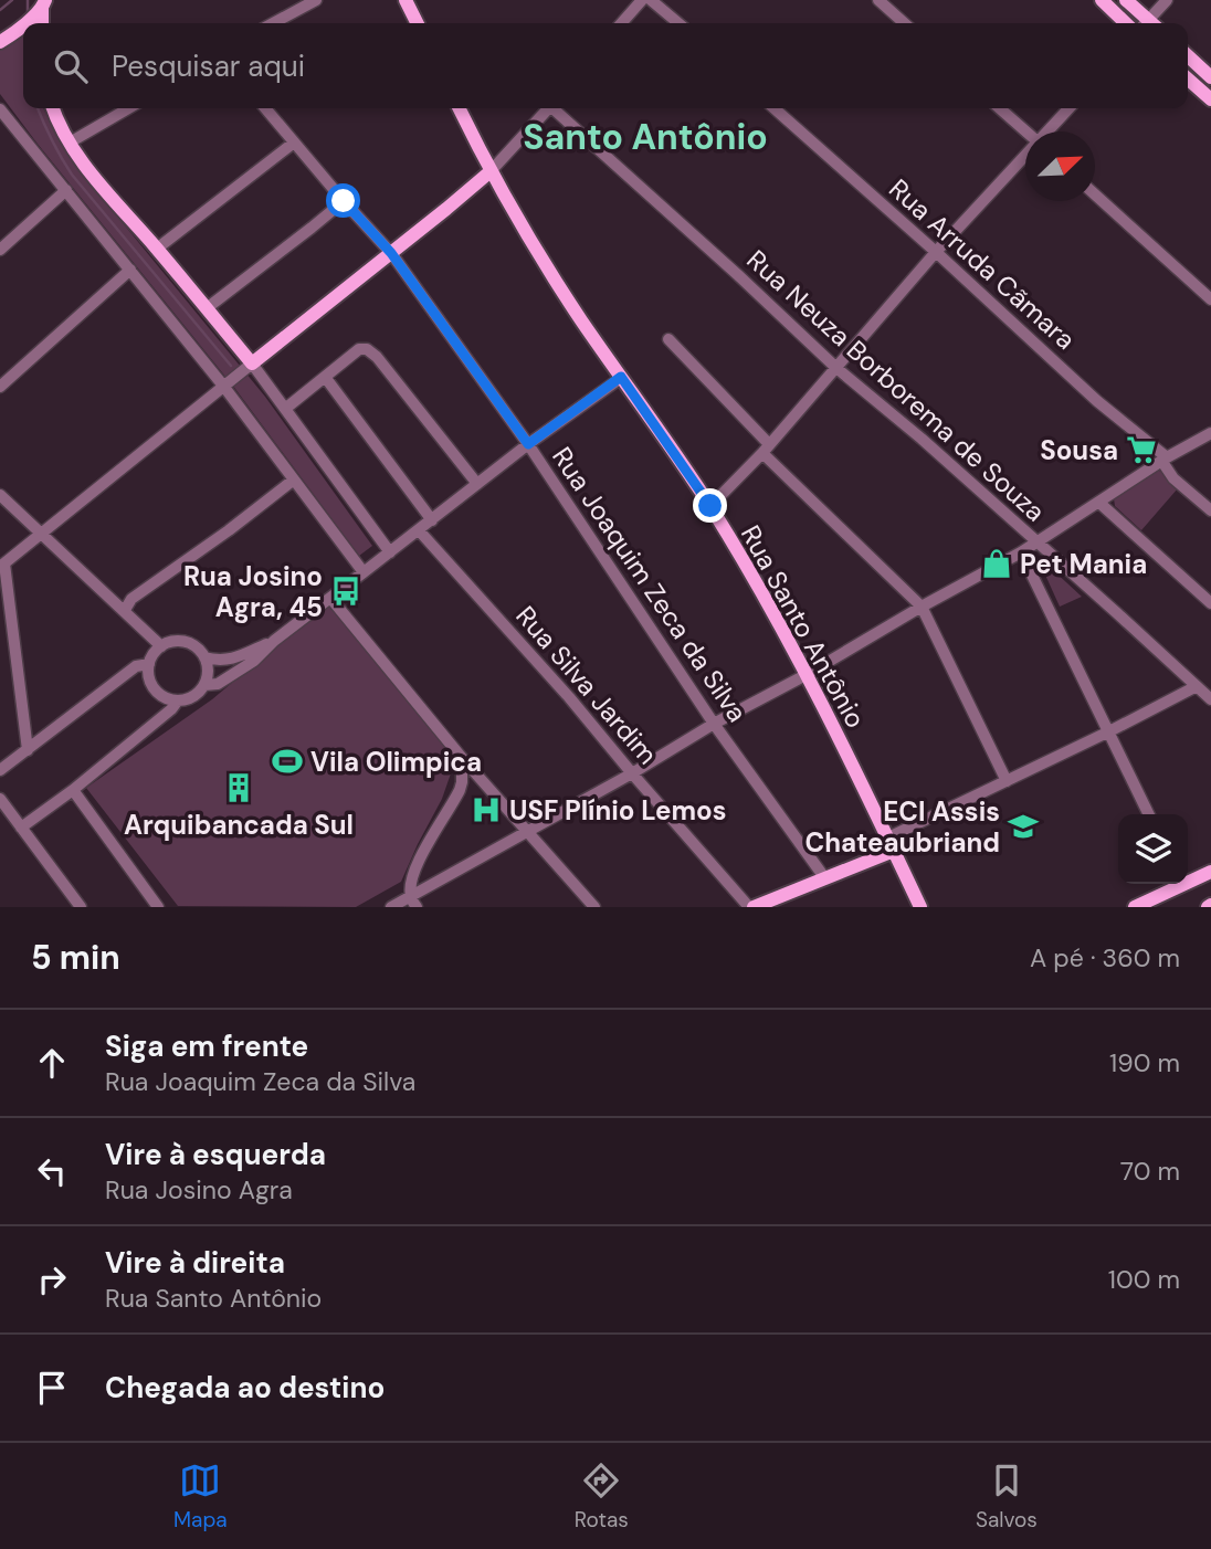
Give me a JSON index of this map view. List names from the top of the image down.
{
  "streets": {
    "main road": ["Rua Santo Antônio"],
    "street": [
      "Rua Arruda Cãmara",
      "Rua Neuza Borborema de Souza",
      "Rua Joaquim Zeca da Silva",
      "Rua Silva Jardim"
    ]
  },
  "districts": ["Santo Antônio"],
  "places": {
    "supermarket": ["Sousa"],
    "shop": ["Pet Mania"],
    "bus stop": ["Rua Josino Agra, 45"],
    "sports": ["Vila Olimpica"],
    "building": ["Arquibancada Sul"],
    "hospital": ["USF Plínio Lemos"],
    "school or university": ["ECI Assis Chateaubriand"]
  },
  "north": "top right",
  "page": {
    "search": "Pesquisar aqui",
    "heading": ["5 min", "A pé · 360 m"],
    "list": [
      ["Siga em frente", "Rua Joaquim Zeca da Silva", "190 m"],
      ["Vire à esquerda", "Rua Josino Agra", "70 m"],
      ["Vire à direita", "Rua Santo Antônio", "100 m"],
      "Chegada ao destino"
    ],
    "nav": ["Mapa", "Rotas", "Salvos"]
  }
}
